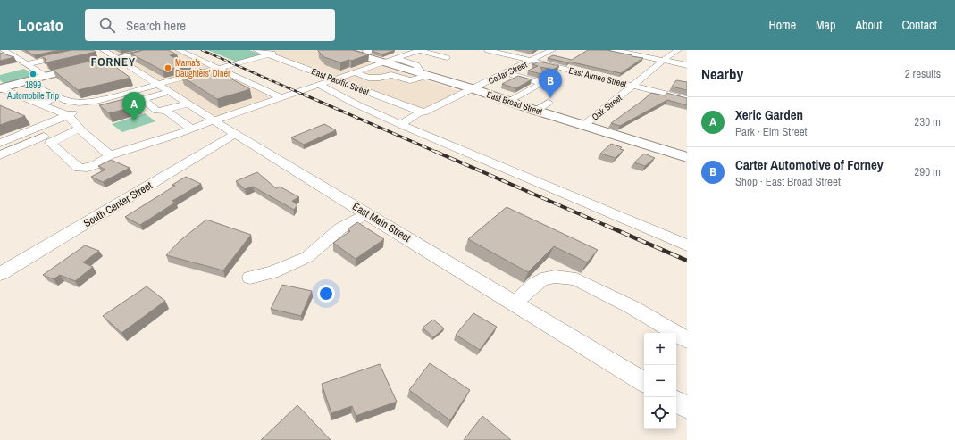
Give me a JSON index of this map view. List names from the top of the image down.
{
  "streets": {
    "main road": ["East Broad Street"],
    "street": [
      "Cedar Street",
      "East Aimee Street",
      "East Pacific Street",
      "Oak Street",
      "South Center Street",
      "East Main Street"
    ]
  },
  "crossings": [
    ["Cedar Street", "East Aimee Street"],
    ["Cedar Street", "East Pacific Street"],
    ["Cedar Street", "East Broad Street"],
    ["East Aimee Street", "Oak Street"],
    ["East Broad Street", "Oak Street"],
    ["South Center Street", "East Main Street"]
  ],
  "districts": ["FORNEY"],
  "places": ["Mama's Daughters' Diner", "1899 Automobile Trip"],
  "page": {
    "header": "Locato",
    "search": "Search here",
    "nav": [
      "Home",
      "Map",
      "About",
      "Contact"
    ],
    "heading": ["Nearby", "2 results"],
    "pins": ["B", "A"],
    "list": [
      {
        "mark": "A",
        "name": "Xeric Garden",
        "note": "Park · Elm Street",
        "value": "230 m"
      },
      {
        "mark": "B",
        "name": "Carter Automotive of Forney",
        "note": "Shop · East Broad Street",
        "value": "290 m"
      }
    ],
    "map_buttons": ["+", "−"]
  }
}
